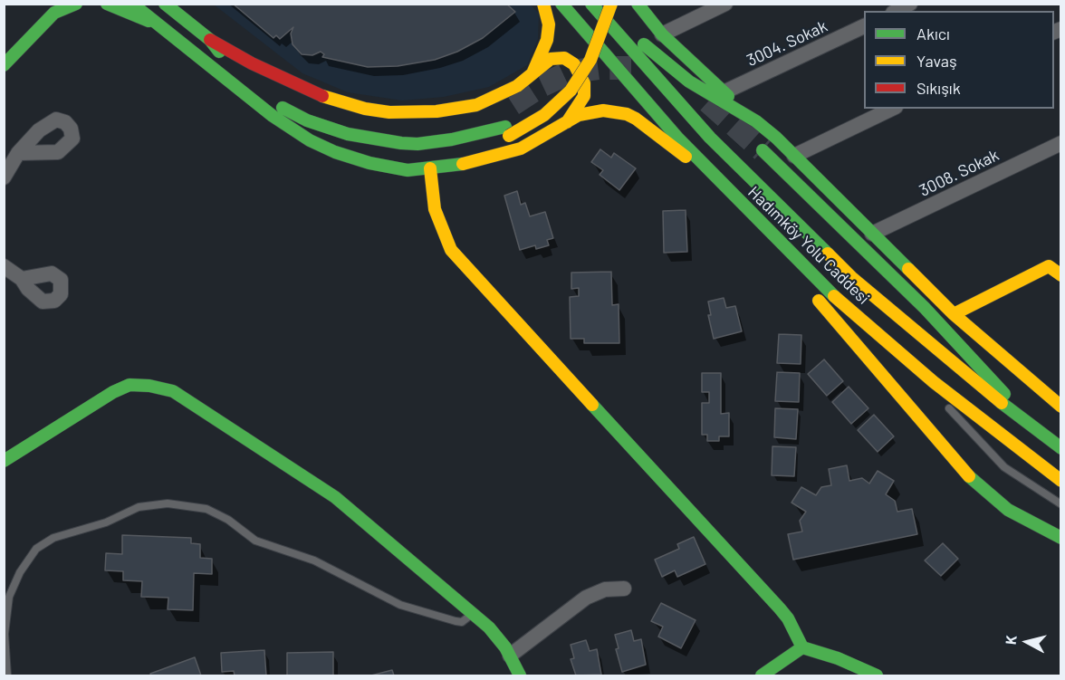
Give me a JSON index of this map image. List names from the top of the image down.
{
  "streets": {
    "main road": ["Hadımköy Yolu Caddesi"],
    "street": ["3004. Sokak", "3008. Sokak"]
  },
  "legend": ["Akıcı", "Yavaş", "Sıkışık"],
  "north": "left"
}
